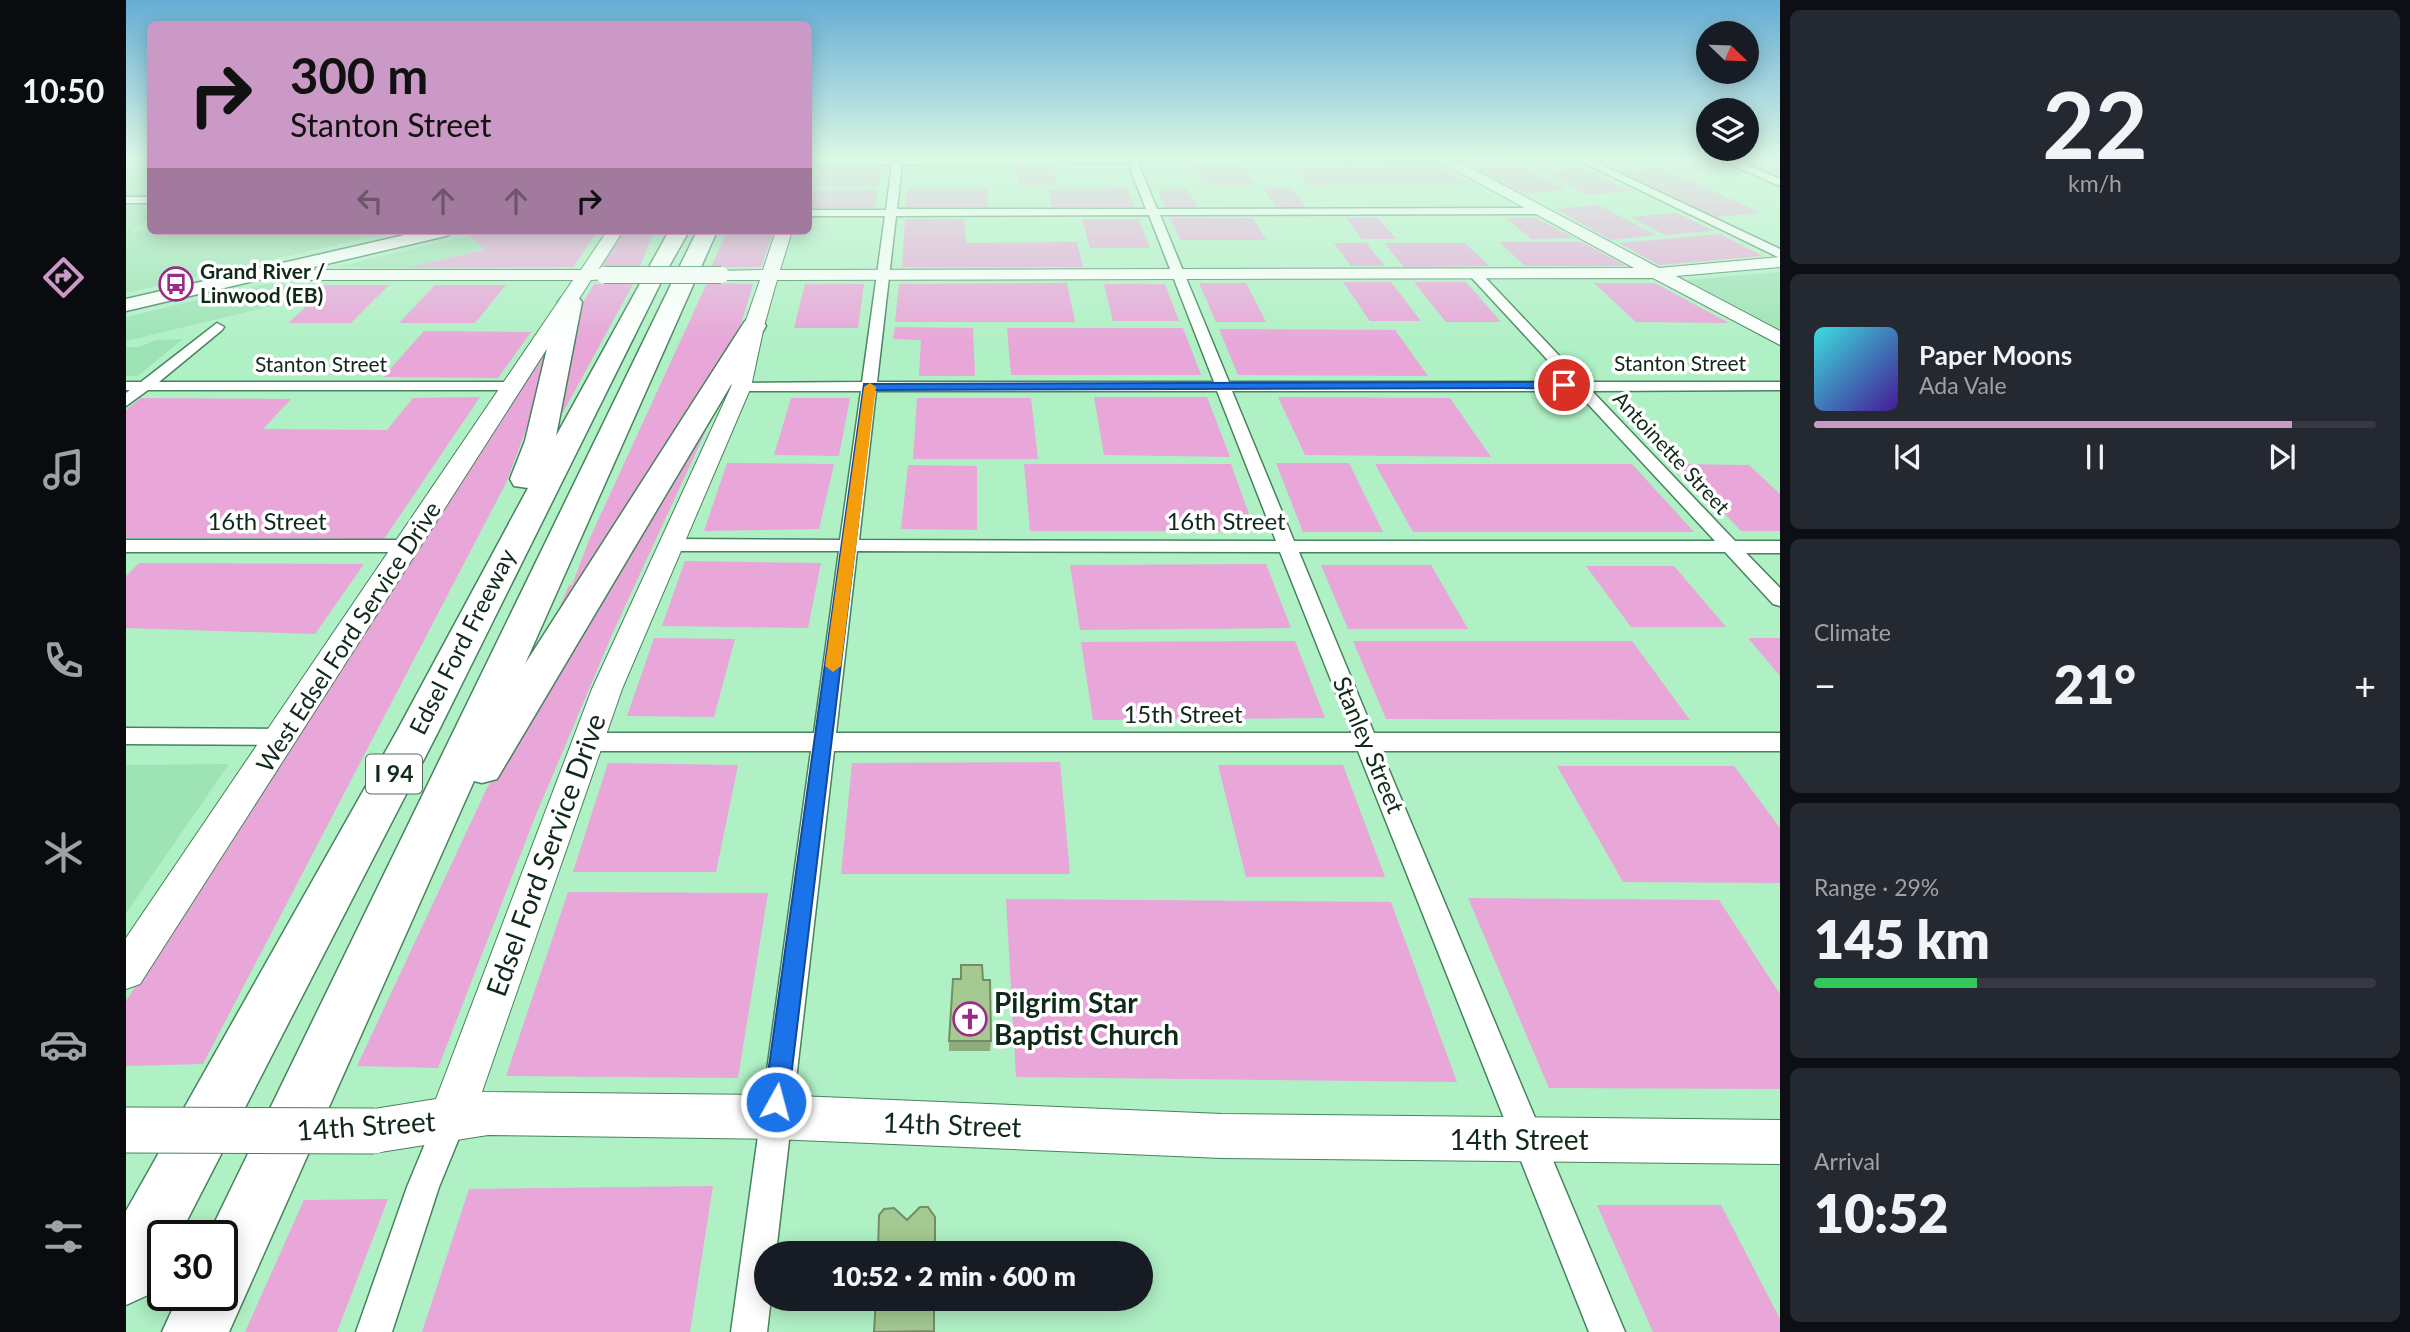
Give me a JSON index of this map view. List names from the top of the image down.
{
  "streets": {
    "highway": ["Edsel Ford Freeway", "I 94"],
    "street": [
      "Stanton Street",
      "Antoinette Street",
      "16th Street",
      "West Edsel Ford Service Drive",
      "15th Street",
      "Stanley Street",
      "Edsel Ford Service Drive",
      "14th Street"
    ]
  },
  "crossings": [
    ["Stanton Street", "Antoinette Street"],
    ["Stanton Street", "West Edsel Ford Service Drive"],
    ["Stanton Street", "Stanley Street"],
    ["Stanton Street", "Edsel Ford Service Drive"],
    ["Antoinette Street", "16th Street"],
    ["16th Street", "West Edsel Ford Service Drive"],
    ["16th Street", "Stanley Street"],
    ["16th Street", "Edsel Ford Service Drive"],
    ["15th Street", "Stanley Street"],
    ["15th Street", "Edsel Ford Service Drive"],
    ["Stanley Street", "14th Street"],
    ["Edsel Ford Service Drive", "14th Street"]
  ],
  "places": {
    "bus stop": ["Grand River / Linwood (EB)"],
    "church": ["Pilgrim Star Baptist Church"]
  },
  "north": "bottom right",
  "page": {
    "tabs": "10:50",
    "tile": [
      ["22", "km/h"],
      "Climate",
      ["Range · 29%", "145 km"],
      ["Arrival", "10:52"]
    ],
    "turn": ["300 m", "Stanton Street"],
    "song": ["Paper Moons", "Ada Vale"],
    "heat": ["−", "21°", "+"],
    "limit": "30",
    "trip": "10:52 · 2 min · 600 m"
  }
}
